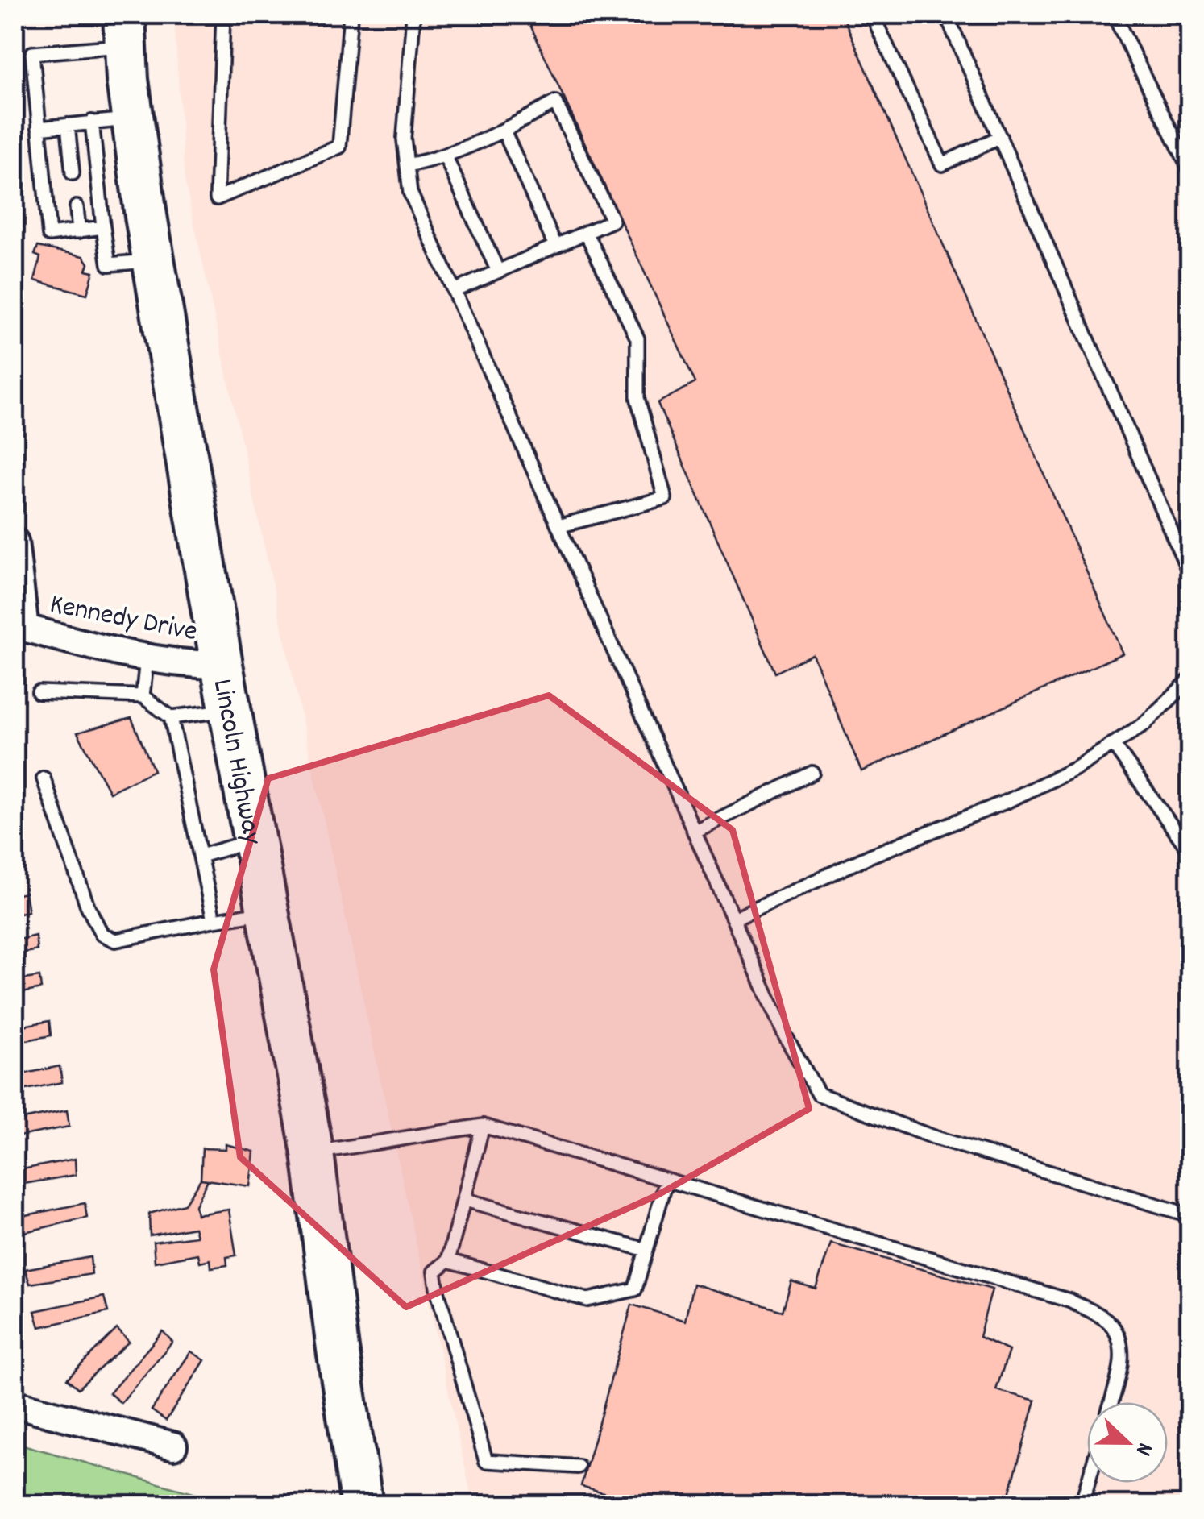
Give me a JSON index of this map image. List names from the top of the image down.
{
  "streets": {
    "main road": ["Lincoln Highway"],
    "street": ["Kennedy Drive"]
  },
  "crossings": [
    ["Kennedy Drive", "Lincoln Highway"]
  ],
  "north": "right"
}
